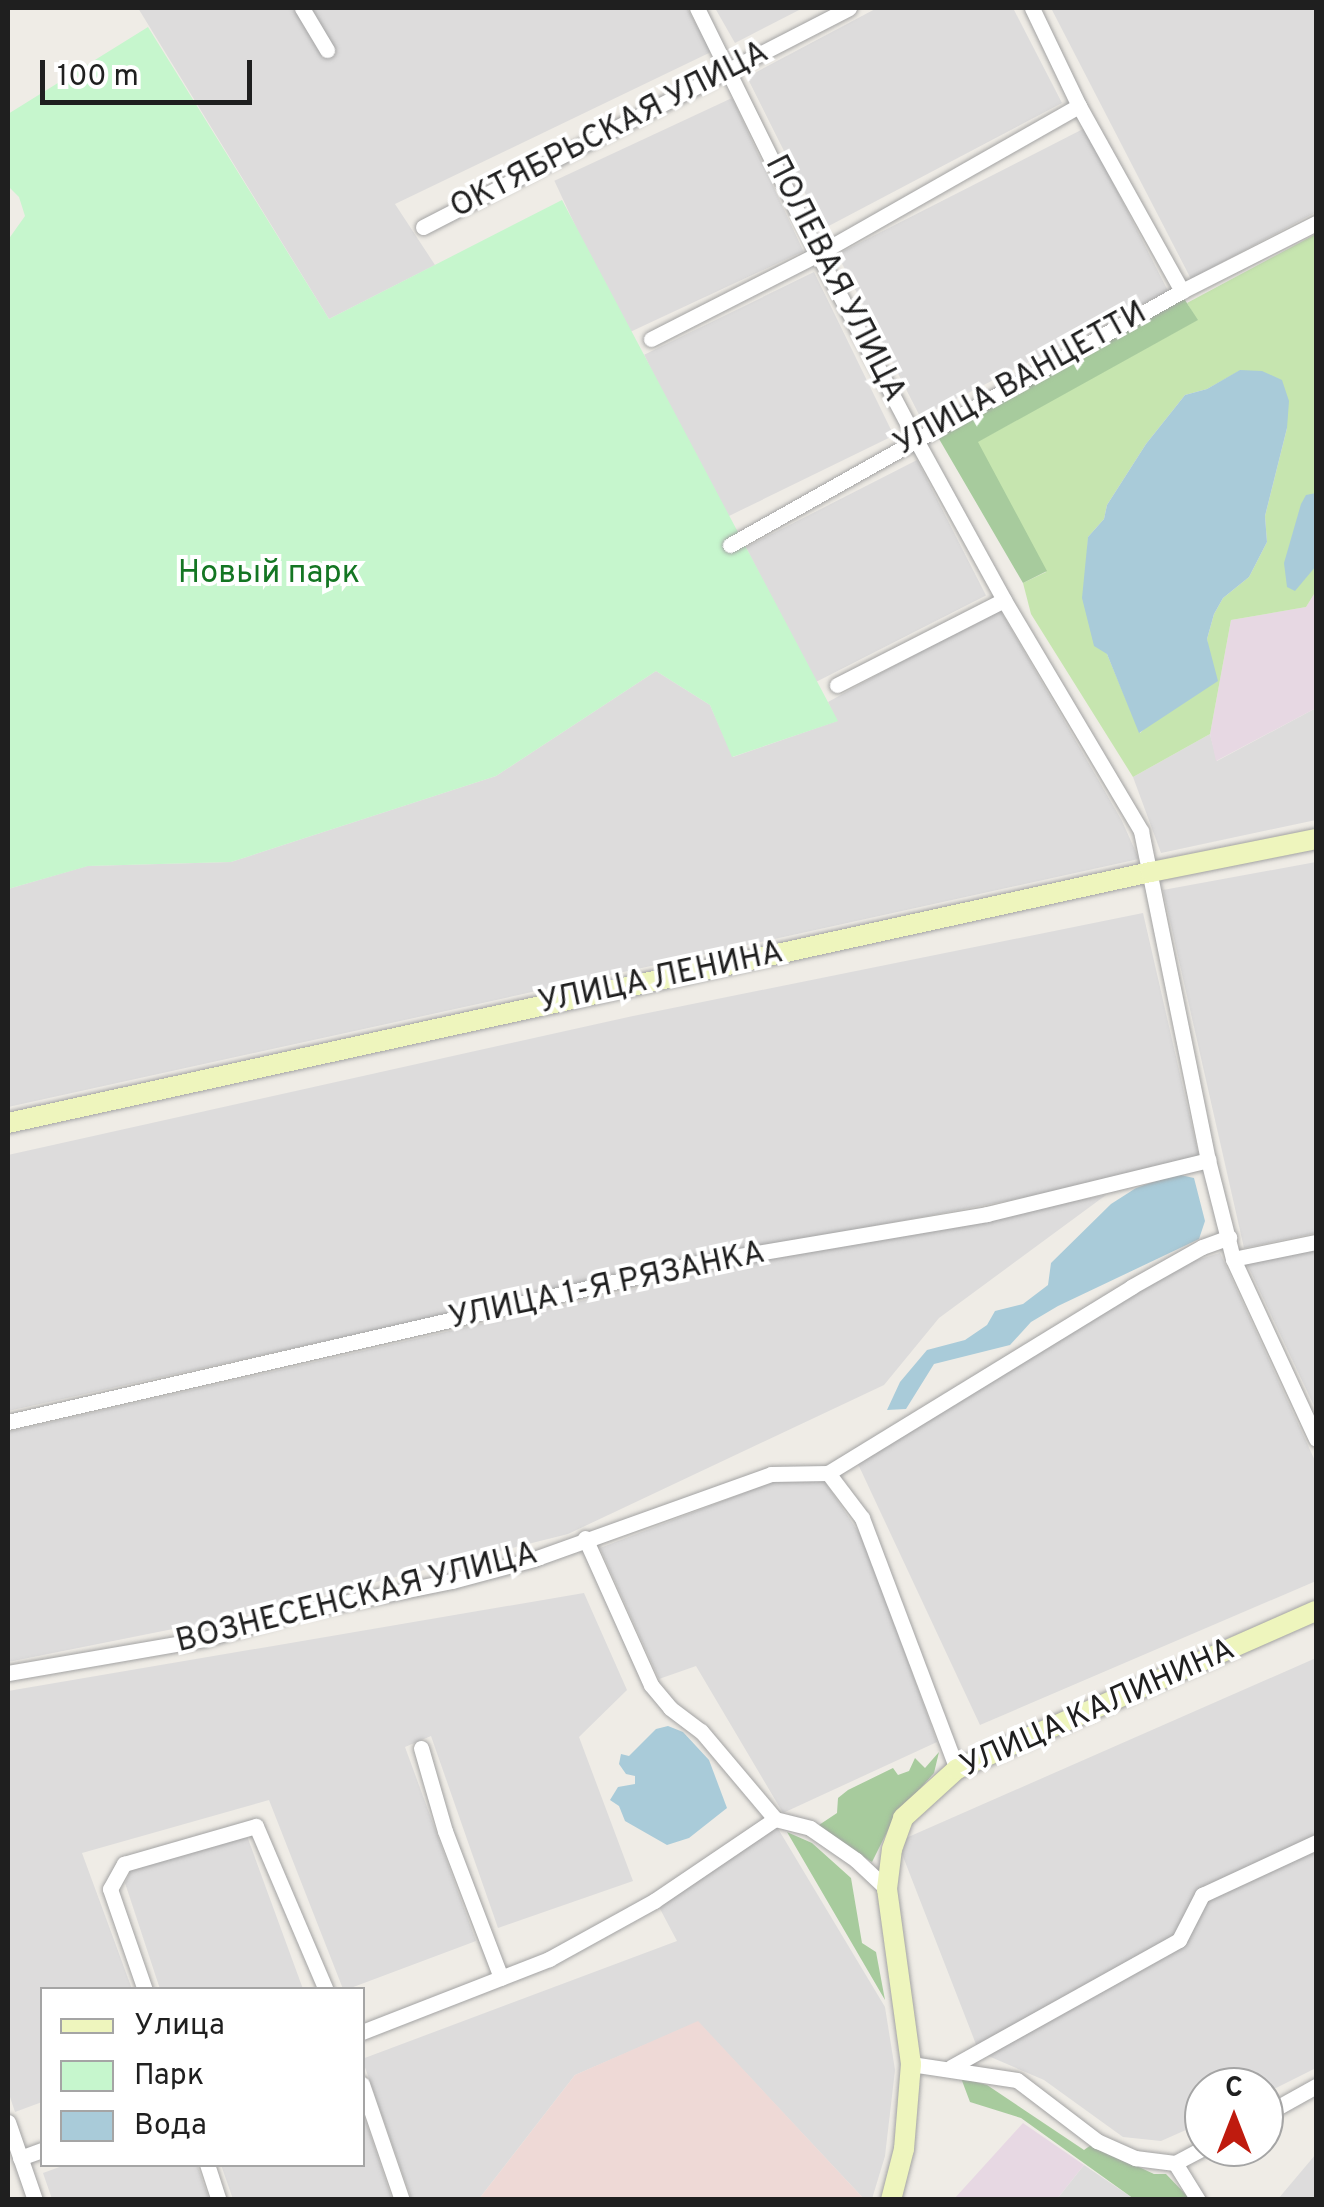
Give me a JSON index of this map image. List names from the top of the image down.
{
  "streets": {
    "street": [
      "ОКТЯБРЬСКАЯ УЛИЦА",
      "ПОЛЕВАЯ УЛИЦА",
      "УЛИЦА ВАНЦЕТТИ",
      "УЛИЦА ЛЕНИНА",
      "УЛИЦА 1-Я РЯЗАНКА",
      "ВОЗНЕСЕНСКАЯ УЛИЦА",
      "УЛИЦА КАЛИНИНА"
    ]
  },
  "crossings": [
    ["ОКТЯБРЬСКАЯ УЛИЦА", "ПОЛЕВАЯ УЛИЦА"],
    ["ПОЛЕВАЯ УЛИЦА", "УЛИЦА ВАНЦЕТТИ"],
    ["ПОЛЕВАЯ УЛИЦА", "УЛИЦА ЛЕНИНА"],
    ["ПОЛЕВАЯ УЛИЦА", "УЛИЦА 1-Я РЯЗАНКА"]
  ],
  "parks": ["Новый парк"],
  "legend": ["Улица", "Парк", "Вода"],
  "scale_bar": "100 m",
  "north": "top"
}
